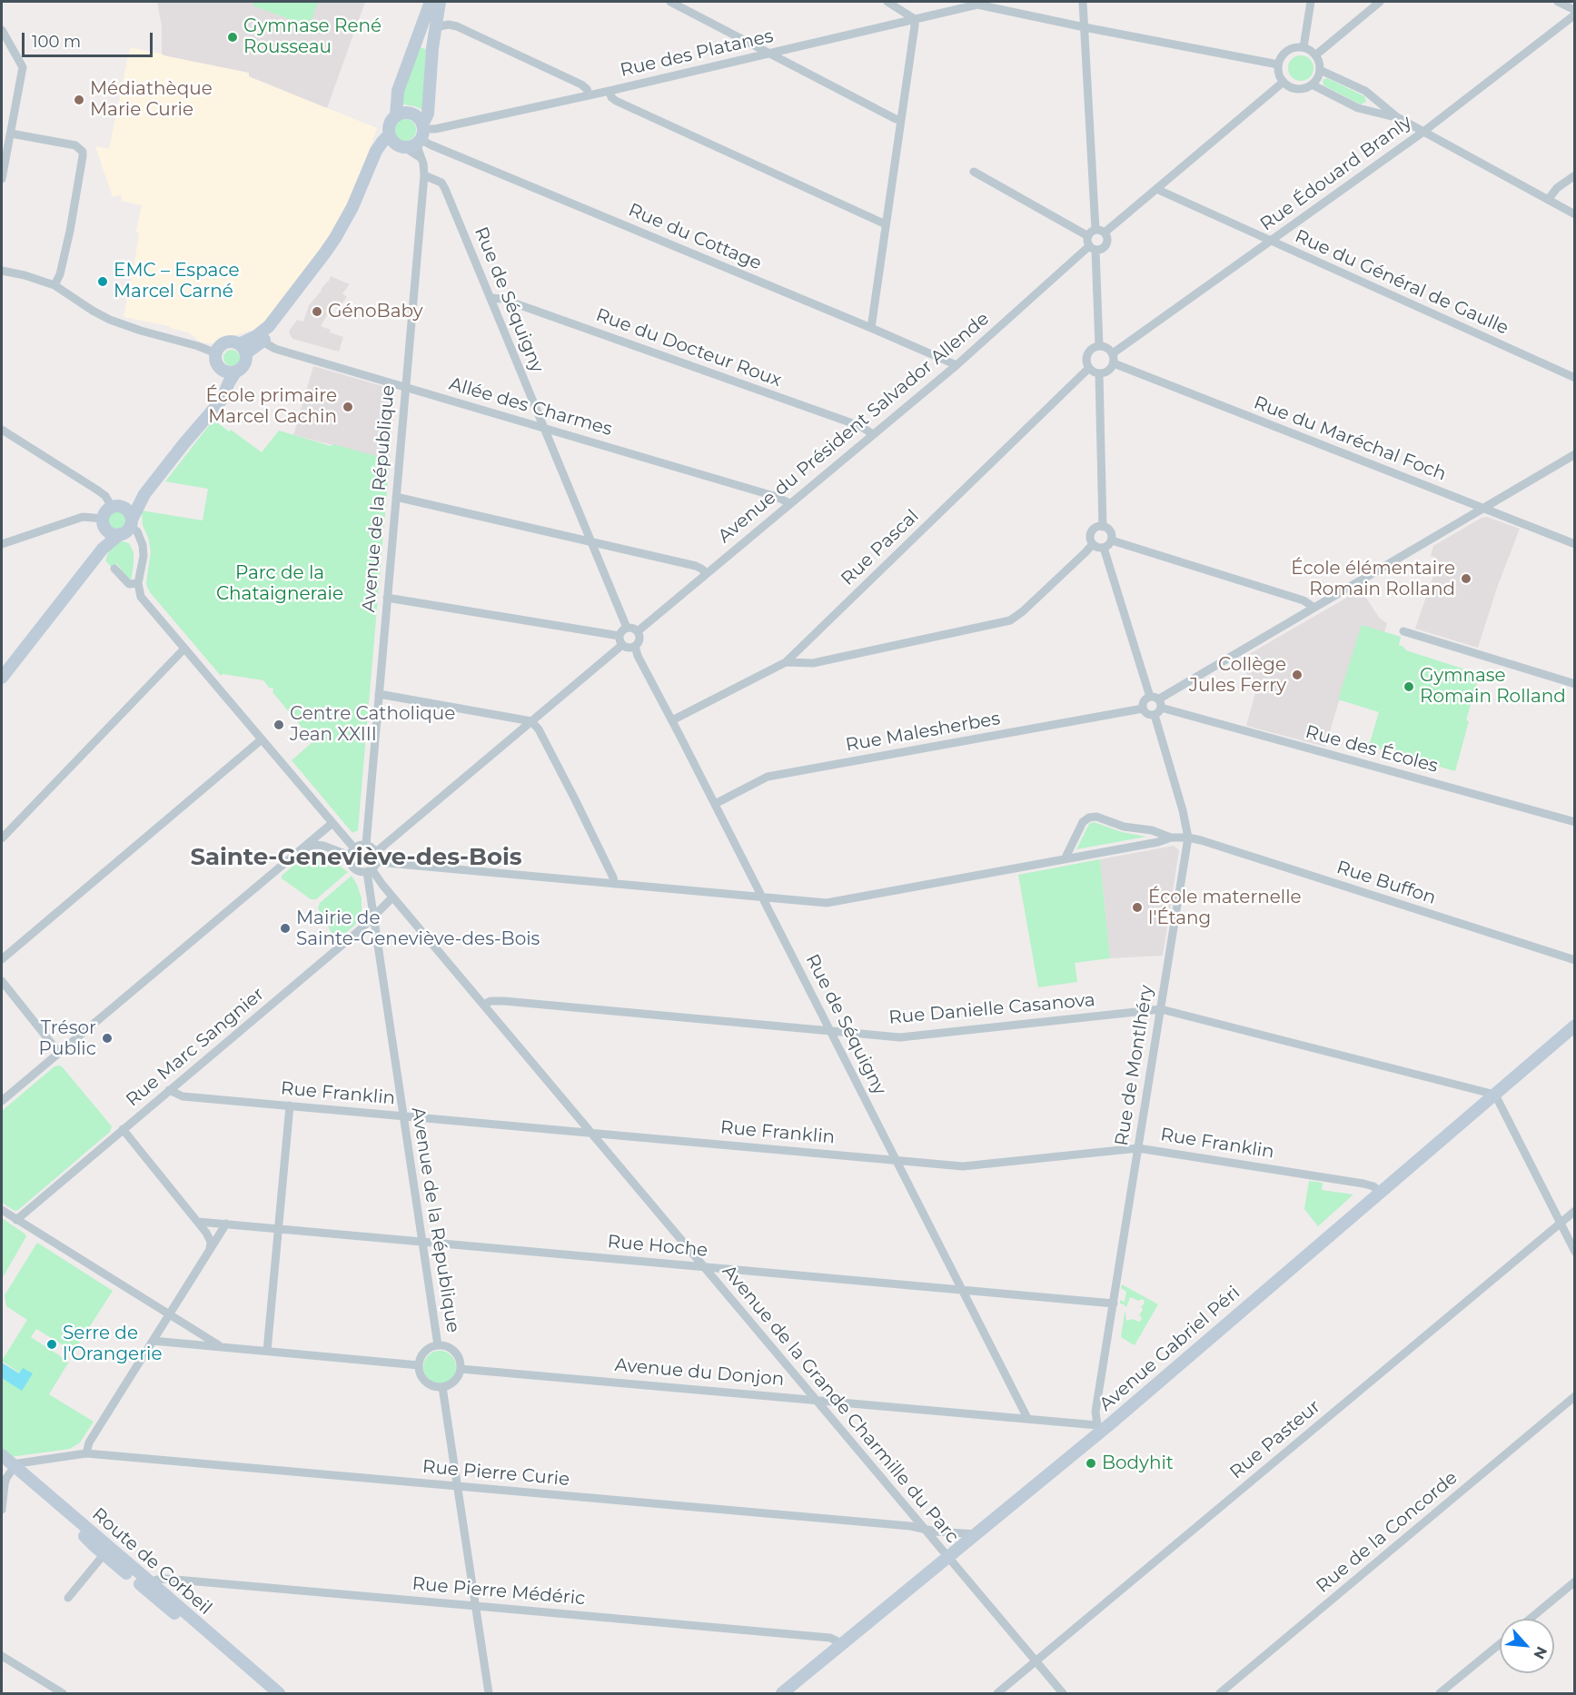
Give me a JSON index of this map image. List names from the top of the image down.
{
  "streets": {
    "main road": ["Avenue Gabriel Péri", "Route de Corbeil"],
    "street": [
      "Rue des Platanes",
      "Rue Édouard Branly",
      "Rue du Cottage",
      "Rue du Général de Gaulle",
      "Rue de Séquigny",
      "Rue du Docteur Roux",
      "Allée des Charmes",
      "Avenue du Président Salvador Allende",
      "Rue du Maréchal Foch",
      "Avenue de la République",
      "Rue Pascal",
      "Rue Malesherbes",
      "Rue des Écoles",
      "Rue Buffon",
      "Rue Danielle Casanova",
      "Rue Marc Sangnier",
      "Rue de Montlhéry",
      "Rue Franklin",
      "Rue Hoche",
      "Avenue du Donjon",
      "Avenue de la Grande Charmille du Parc",
      "Rue Pasteur",
      "Rue Pierre Curie",
      "Rue de la Concorde",
      "Rue Pierre Médéric"
    ]
  },
  "crossings": [
    ["Rue des Platanes", "Rue du Cottage"],
    ["Rue des Platanes", "Avenue de la République"],
    ["Rue Édouard Branly", "Rue du Général de Gaulle"],
    ["Rue Édouard Branly", "Rue du Maréchal Foch"],
    ["Rue Édouard Branly", "Rue Pascal"],
    ["Rue du Cottage", "Avenue du Président Salvador Allende"],
    ["Rue du Cottage", "Avenue de la République"],
    ["Rue de Séquigny", "Rue du Docteur Roux"],
    ["Rue de Séquigny", "Allée des Charmes"],
    ["Rue de Séquigny", "Avenue du Président Salvador Allende"],
    ["Rue de Séquigny", "Avenue de la République"],
    ["Rue de Séquigny", "Rue Pascal"],
    ["Rue de Séquigny", "Rue Malesherbes"],
    ["Rue de Séquigny", "Rue Danielle Casanova"],
    ["Rue de Séquigny", "Rue Franklin"],
    ["Rue de Séquigny", "Rue Hoche"],
    ["Rue de Séquigny", "Avenue du Donjon"],
    ["Rue du Docteur Roux", "Avenue du Président Salvador Allende"],
    ["Allée des Charmes", "Avenue du Président Salvador Allende"],
    ["Allée des Charmes", "Avenue de la République"],
    ["Rue du Maréchal Foch", "Rue Pascal"],
    ["Avenue de la République", "Rue Marc Sangnier"],
    ["Avenue de la République", "Rue Franklin"],
    ["Avenue de la République", "Rue Hoche"],
    ["Avenue de la République", "Avenue du Donjon"],
    ["Avenue de la République", "Avenue de la Grande Charmille du Parc"],
    ["Rue Malesherbes", "Rue des Écoles"],
    ["Rue des Écoles", "Rue de Montlhéry"],
    ["Rue Buffon", "Rue de Montlhéry"],
    ["Rue Danielle Casanova", "Rue de Montlhéry"],
    ["Rue Danielle Casanova", "Avenue Gabriel Péri"],
    ["Rue Danielle Casanova", "Avenue de la Grande Charmille du Parc"],
    ["Rue Marc Sangnier", "Rue Franklin"],
    ["Rue Marc Sangnier", "Avenue de la Grande Charmille du Parc"],
    ["Rue de Montlhéry", "Rue Franklin"],
    ["Rue de Montlhéry", "Rue Hoche"],
    ["Rue de Montlhéry", "Avenue Gabriel Péri"],
    ["Rue de Montlhéry", "Avenue du Donjon"],
    ["Rue Franklin", "Avenue Gabriel Péri"],
    ["Rue Franklin", "Avenue de la Grande Charmille du Parc"],
    ["Rue Hoche", "Avenue de la Grande Charmille du Parc"],
    ["Avenue Gabriel Péri", "Avenue du Donjon"],
    ["Avenue Gabriel Péri", "Avenue de la Grande Charmille du Parc"],
    ["Avenue Gabriel Péri", "Rue Pierre Curie"],
    ["Avenue Gabriel Péri", "Rue Pierre Médéric"],
    ["Avenue du Donjon", "Avenue de la Grande Charmille du Parc"],
    ["Avenue de la Grande Charmille du Parc", "Rue Pasteur"],
    ["Avenue de la Grande Charmille du Parc", "Rue Pierre Curie"],
    ["Rue Pierre Curie", "Route de Corbeil"],
    ["Route de Corbeil", "Rue Pierre Médéric"]
  ],
  "districts": ["Sainte-Geneviève-des-Bois"],
  "parks": ["Parc de la Chataigneraie"],
  "places": [
    "Gymnase René Rousseau",
    "Médiathèque Marie Curie",
    "EMC – Espace Marcel Carné",
    "GénoBaby",
    "École primaire Marcel Cachin",
    "École élémentaire Romain Rolland",
    "Collège Jules Ferry",
    "Gymnase Romain Rolland",
    "Centre Catholique Jean XXIII",
    "École maternelle l'Étang",
    "Mairie de Sainte-Geneviève-des-Bois",
    "Trésor Public",
    "Serre de l'Orangerie",
    "Bodyhit"
  ],
  "scale_bar": "100 m",
  "north": "bottom right"
}
